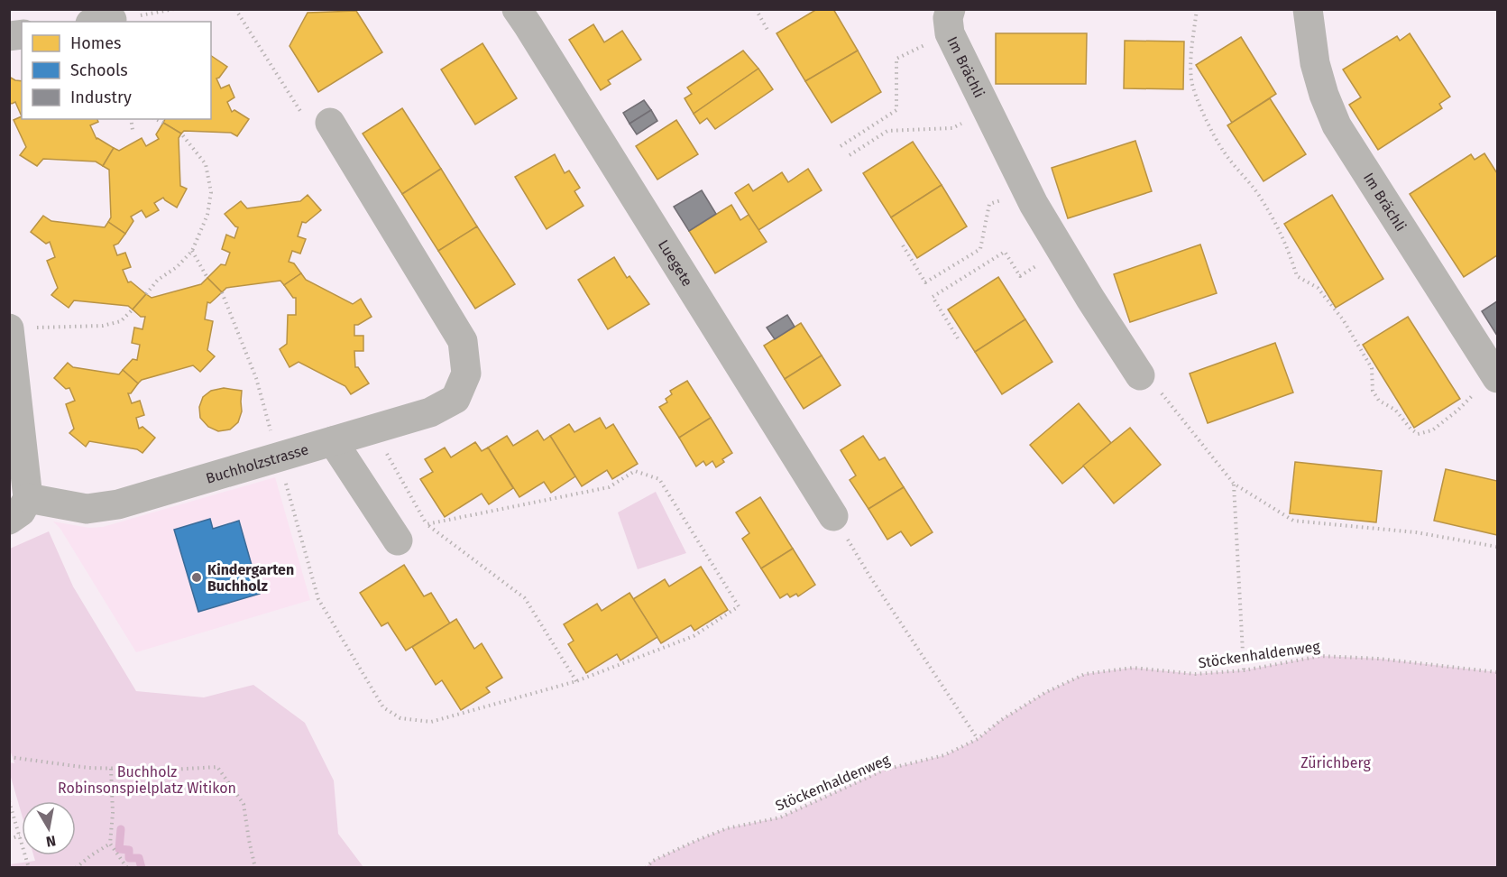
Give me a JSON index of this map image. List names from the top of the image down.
{
  "streets": {
    "street": ["Im Brächli", "Luegete", "Buchholzstrasse"],
    "path": ["Stöckenhaldenweg"]
  },
  "parks": ["Zürichberg", "Buchholz Robinsonspielplatz Witikon"],
  "places": ["Kindergarten Buchholz"],
  "legend": ["Homes", "Schools", "Industry"],
  "north": "bottom"
}
